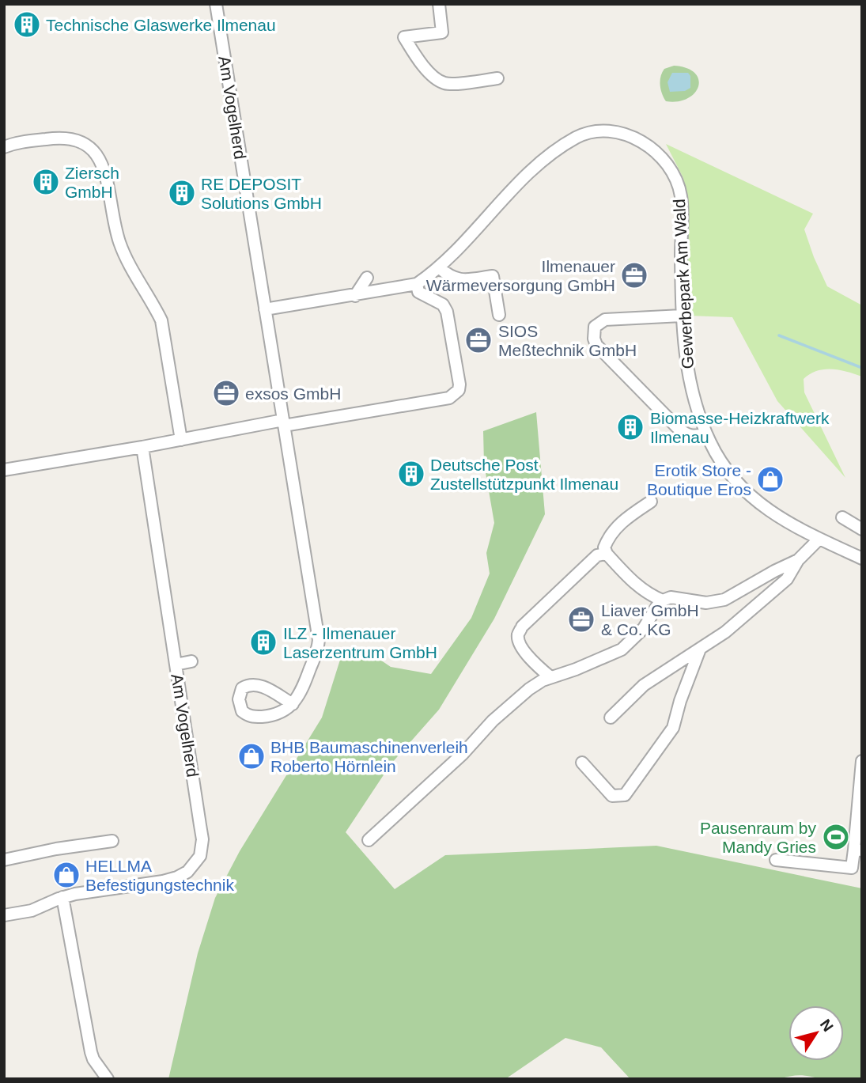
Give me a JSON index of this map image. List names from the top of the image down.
{
  "streets": {
    "street": ["Am Vogelherd", "Gewerbepark Am Wald"]
  },
  "places": {
    "building": [
      "Technische Glaswerke Ilmenau",
      "Ziersch GmbH",
      "RE DEPOSIT Solutions GmbH",
      "Biomasse-Heizkraftwerk Ilmenau",
      "Deutsche Post Zustellstützpunkt Ilmenau",
      "ILZ - Ilmenauer Laserzentrum GmbH"
    ],
    "office": [
      "Ilmenauer Wärmeversorgung GmbH",
      "SIOS Meßtechnik GmbH",
      "exsos GmbH",
      "Liaver GmbH & Co. KG"
    ],
    "shop": ["Erotik Store - Boutique Eros", "BHB Baumaschinenverleih Roberto Hörnlein", "HELLMA Befestigungstechnik"],
    "sports": ["Pausenraum by Mandy Gries"]
  },
  "north": "top right"
}
